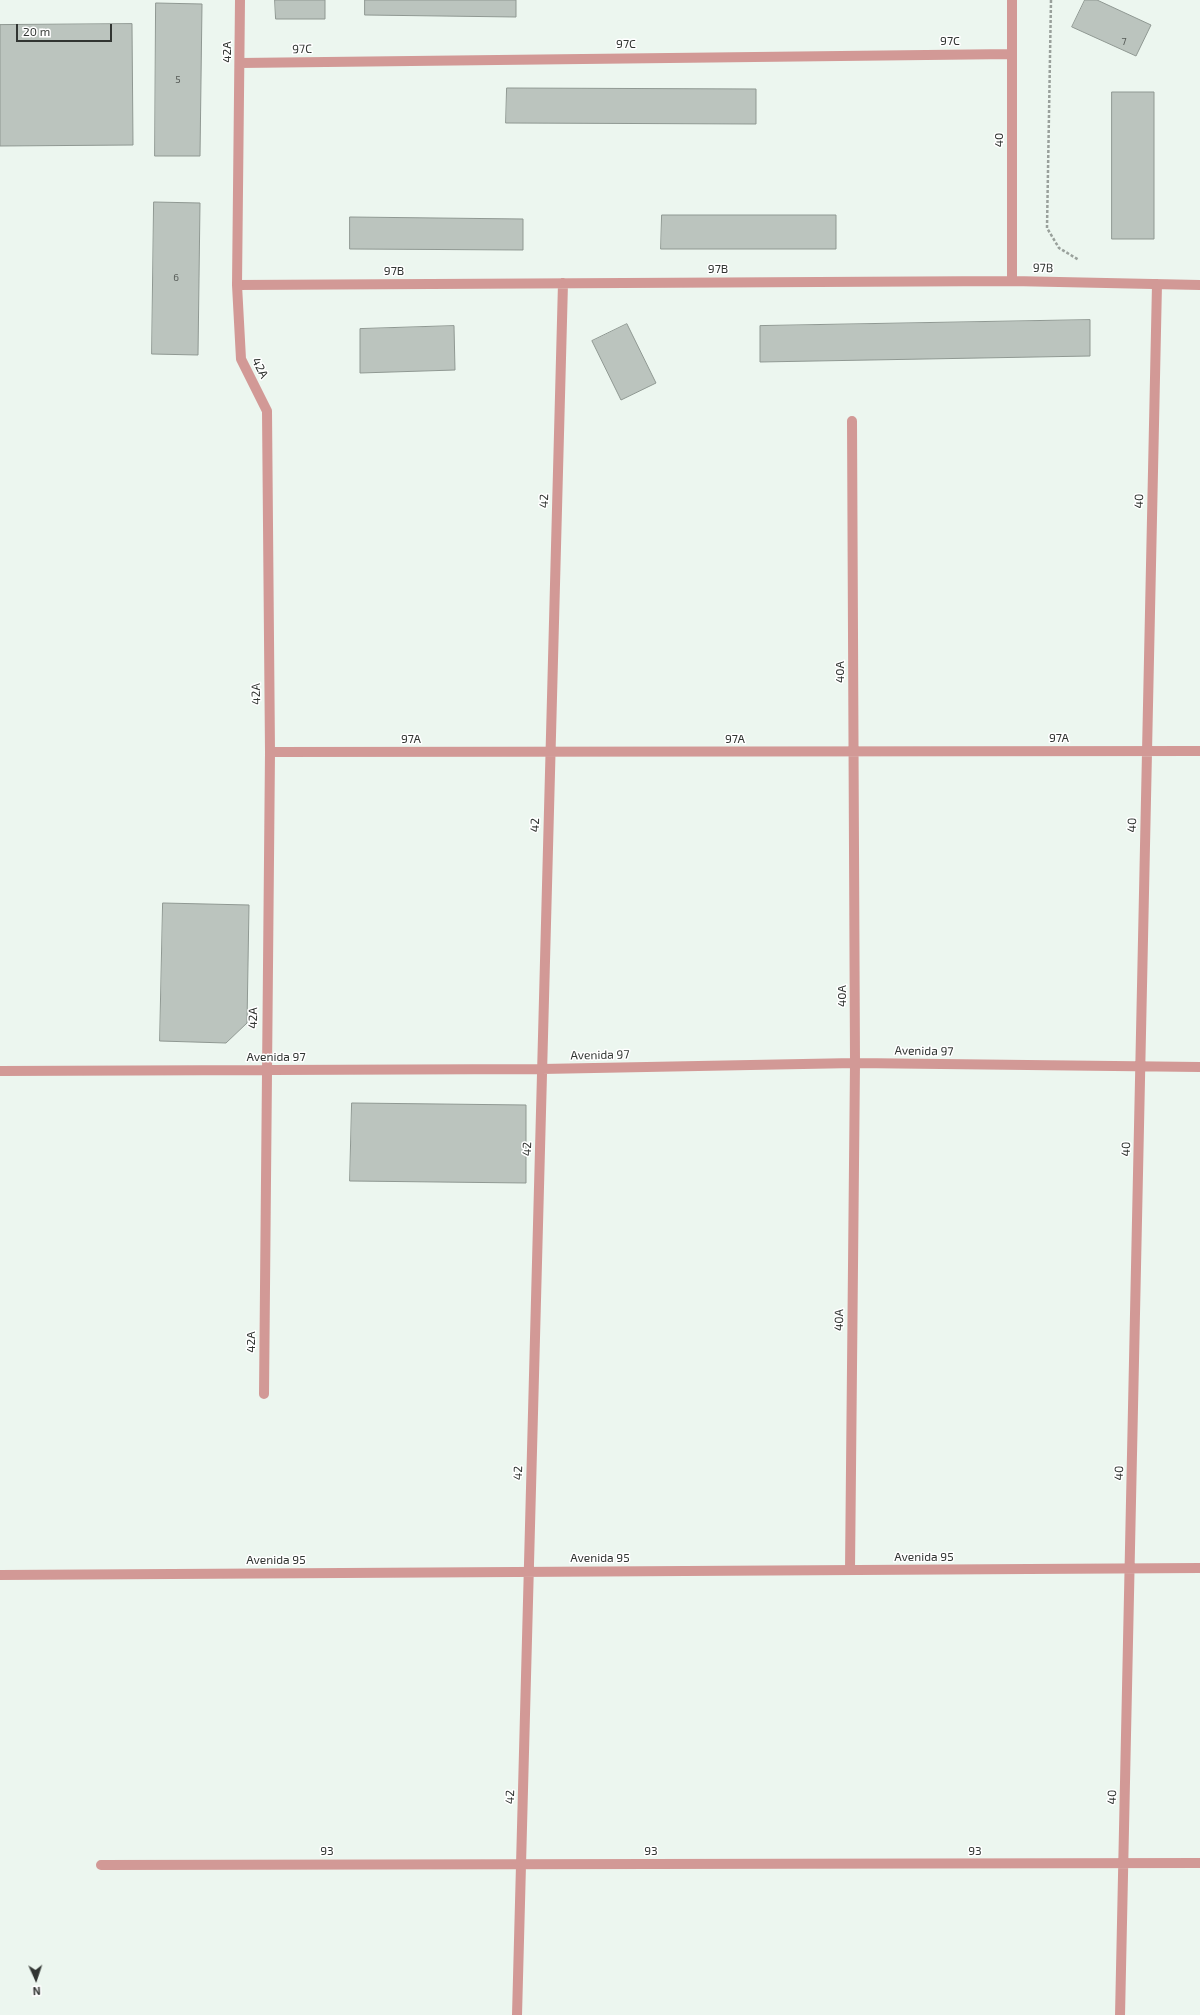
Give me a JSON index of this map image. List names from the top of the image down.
{
  "streets": {
    "street": [
      "97C",
      "42A",
      "40",
      "97B",
      "42",
      "40A",
      "97A",
      "Avenida 97",
      "Avenida 95",
      "93"
    ]
  },
  "crossings": [
    ["97C", "42A"],
    ["97C", "40"],
    ["42A", "97B"],
    ["42A", "97A"],
    ["42A", "Avenida 97"],
    ["40", "97B"],
    ["40", "97A"],
    ["40", "Avenida 97"],
    ["40", "Avenida 95"],
    ["40", "93"],
    ["97B", "42"],
    ["42", "97A"],
    ["42", "Avenida 97"],
    ["42", "Avenida 95"],
    ["42", "93"],
    ["40A", "97A"],
    ["40A", "Avenida 97"],
    ["40A", "Avenida 95"]
  ],
  "house_numbers": ["7", "5", "6"],
  "scale_bar": "20 m",
  "north": "bottom"
}
